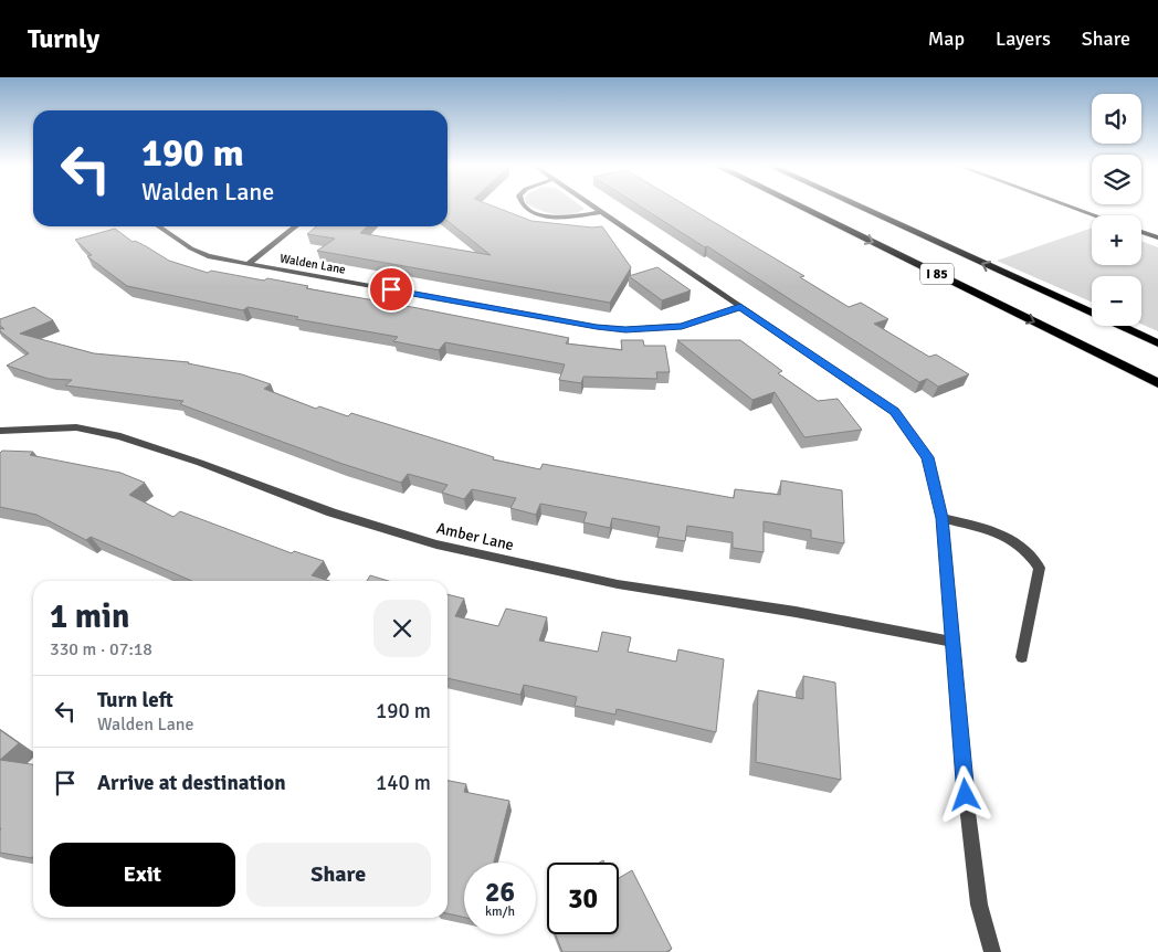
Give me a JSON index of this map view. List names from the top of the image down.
{
  "streets": {
    "highway": ["I 85"],
    "street": ["Walden Lane", "Amber Lane"]
  },
  "page": {
    "header": "Turnly",
    "nav": ["Map", "Layers", "Share"],
    "map_buttons": ["+", "−"],
    "turn": ["190 m", "Walden Lane"],
    "heading": ["1 min", "330 m · 07:18"],
    "list": [
      {
        "name": "Turn left",
        "note": "Walden Lane",
        "value": "190 m"
      },
      {
        "name": "Arrive at destination",
        "value": "140 m"
      }
    ],
    "buttons": ["Exit", "Share"],
    "speed": "26 km/h",
    "limit": "30"
  }
}
